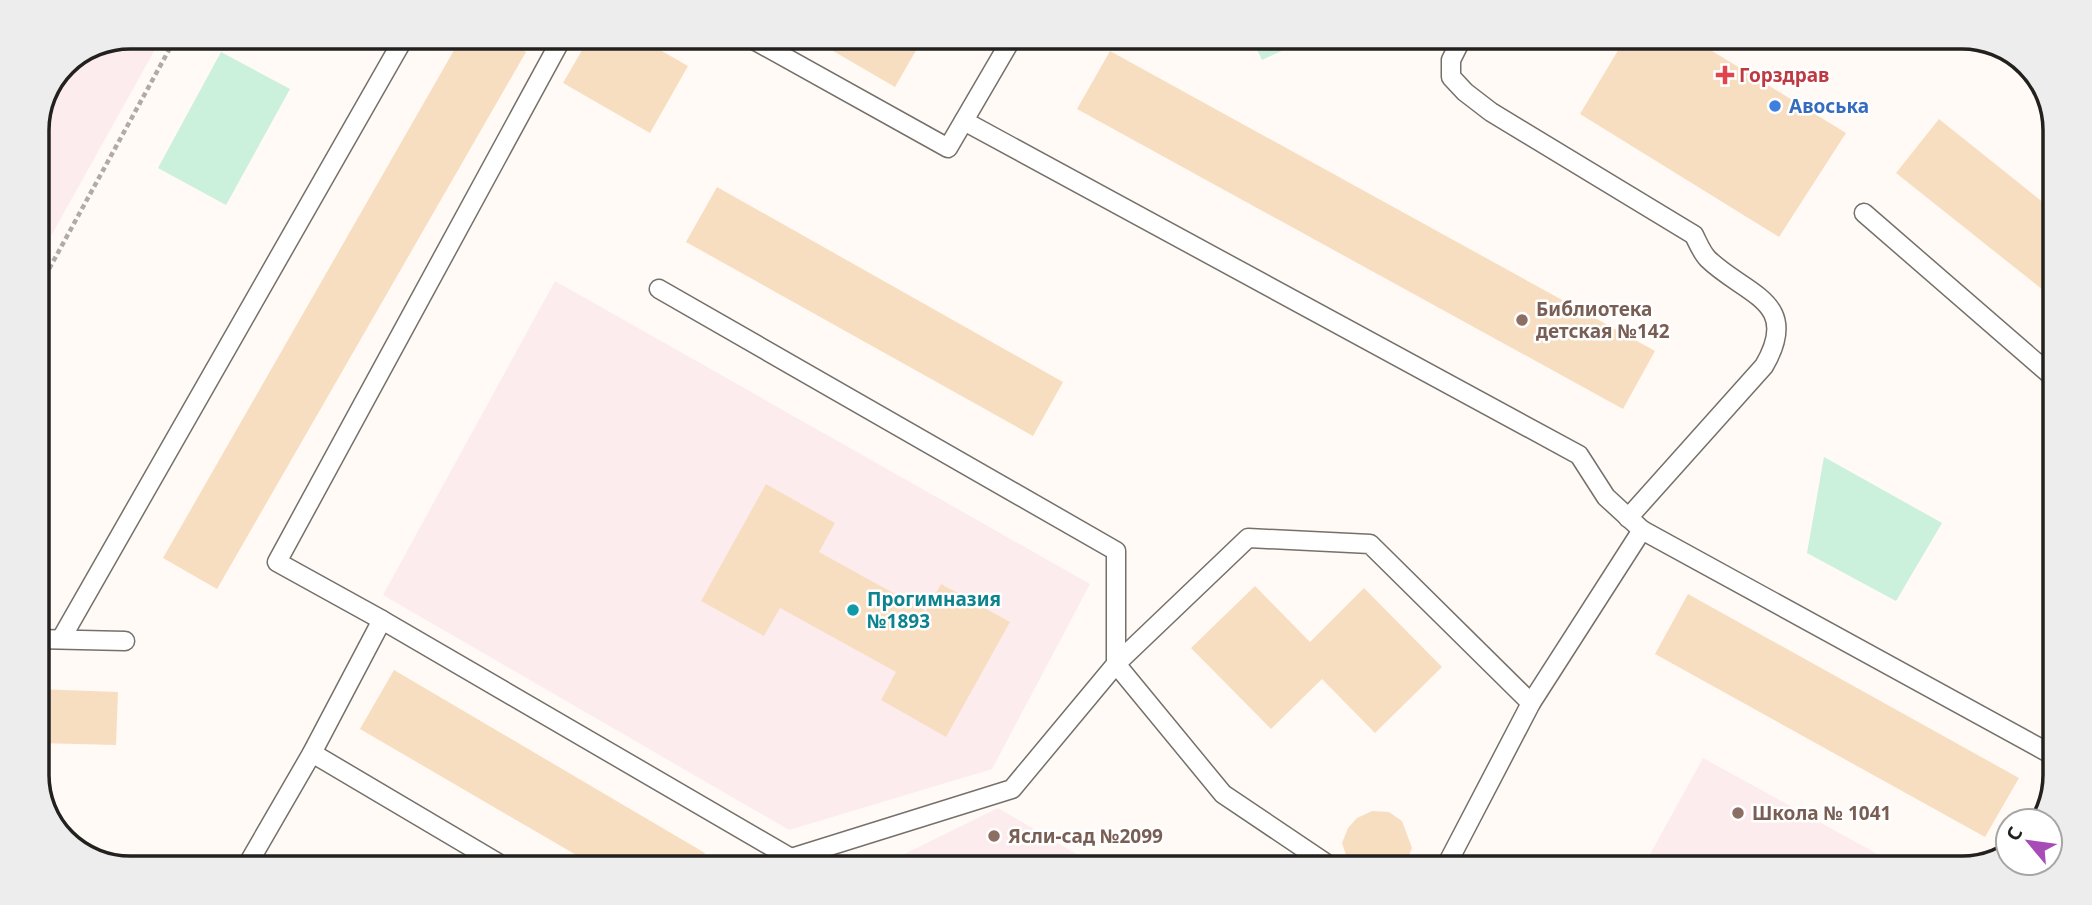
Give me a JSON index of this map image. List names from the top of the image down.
{
  "places": {
    "health": ["Горздрав"],
    "other": [
      "Авоська",
      "Библиотека детская №142",
      "Прогимназия №1893",
      "Школа № 1041",
      "Ясли-сад №2099"
    ]
  },
  "north": "top left"
}
